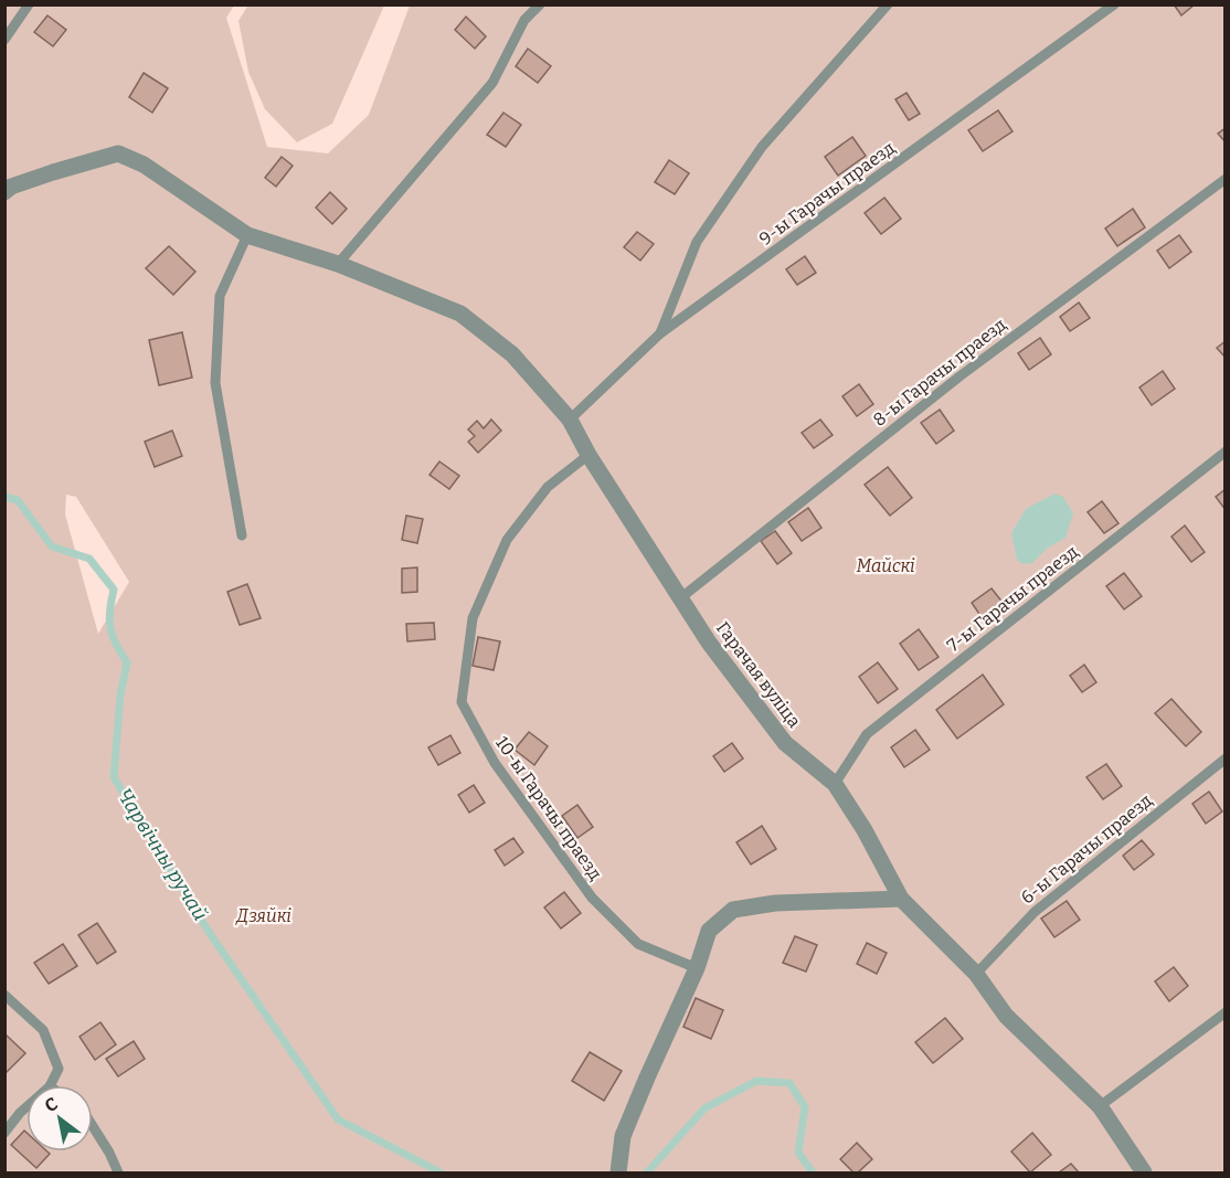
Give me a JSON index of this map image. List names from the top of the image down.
{
  "streets": {
    "street": ["Гарачая вуліца"],
    "lane": [
      "9-ы Гарачы праезд",
      "8-ы Гарачы праезд",
      "7-ы Гарачы праезд",
      "10-ы Гарачы праезд",
      "6-ы Гарачы праезд"
    ]
  },
  "crossings": [
    ["9-ы Гарачы праезд", "Гарачая вуліца"],
    ["8-ы Гарачы праезд", "Гарачая вуліца"],
    ["7-ы Гарачы праезд", "Гарачая вуліца"],
    ["Гарачая вуліца", "10-ы Гарачы праезд"],
    ["Гарачая вуліца", "6-ы Гарачы праезд"]
  ],
  "water": ["Чарвічны ручай"],
  "parks": ["Майскі", "Дзяйкі"],
  "north": "top left"
}
